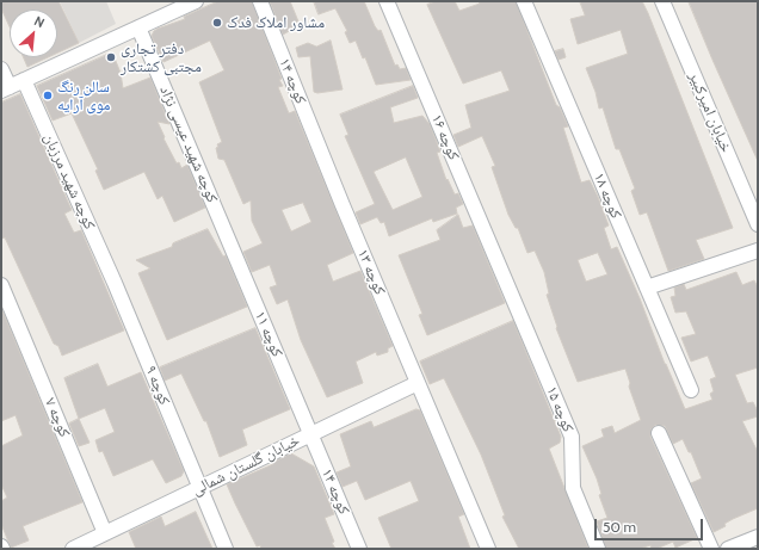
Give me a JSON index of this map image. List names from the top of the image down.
{
  "streets": {
    "street": [
      "کوچه ۱۴",
      "خیابان امیرکبیر",
      "کوچه ۱۶",
      "کوچه شهید عیسی نژاد",
      "کوچه شهید مرزبان",
      "کوچه ۱۸",
      "کوچه ۱۳",
      "کوچه ۱۱",
      "کوچه ۹",
      "کوچه ۱۵",
      "کوچه ۷",
      "خیابان گلستان شمالی"
    ]
  },
  "crossings": [
    ["کوچه ۱۴", "کوچه ۱۳"],
    ["کوچه ۱۴", "کوچه ۱۱"],
    ["کوچه ۱۴", "خیابان گلستان شمالی"],
    ["کوچه ۱۶", "کوچه ۱۵"],
    ["کوچه شهید عیسی نژاد", "کوچه ۱۱"],
    ["کوچه شهید مرزبان", "کوچه ۹"],
    ["کوچه ۱۳", "خیابان گلستان شمالی"],
    ["کوچه ۱۱", "خیابان گلستان شمالی"],
    ["کوچه ۹", "خیابان گلستان شمالی"],
    ["کوچه ۷", "خیابان گلستان شمالی"]
  ],
  "places": ["مشاور املاک فدک", "دفتر تجاری مجتبی کشتکار", "سالن رنگ موی آرایه"],
  "scale_bar": "50 m",
  "north": "top right"
}
